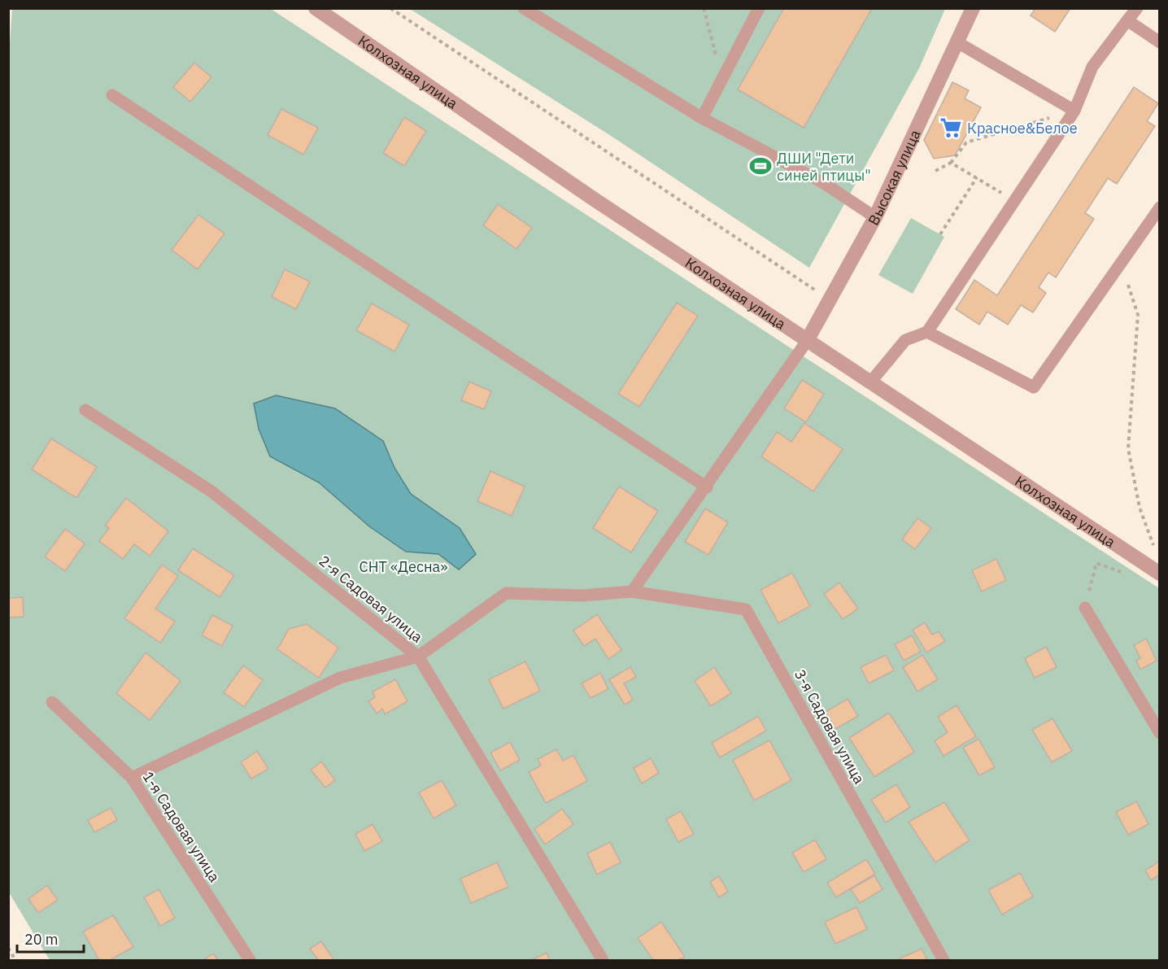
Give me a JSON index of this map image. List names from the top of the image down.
{
  "streets": {
    "street": ["Колхозная улица", "Высокая улица"],
    "lane": ["2-я Садовая улица", "3-я Садовая улица", "1-я Садовая улица"]
  },
  "crossings": [
    ["Колхозная улица", "Высокая улица"]
  ],
  "parks": ["СНТ «Десна»"],
  "places": {
    "supermarket": ["Красное&Белое"],
    "sports": ["ДШИ \"Дети синей птицы\""]
  },
  "scale_bar": "20 m"
}
